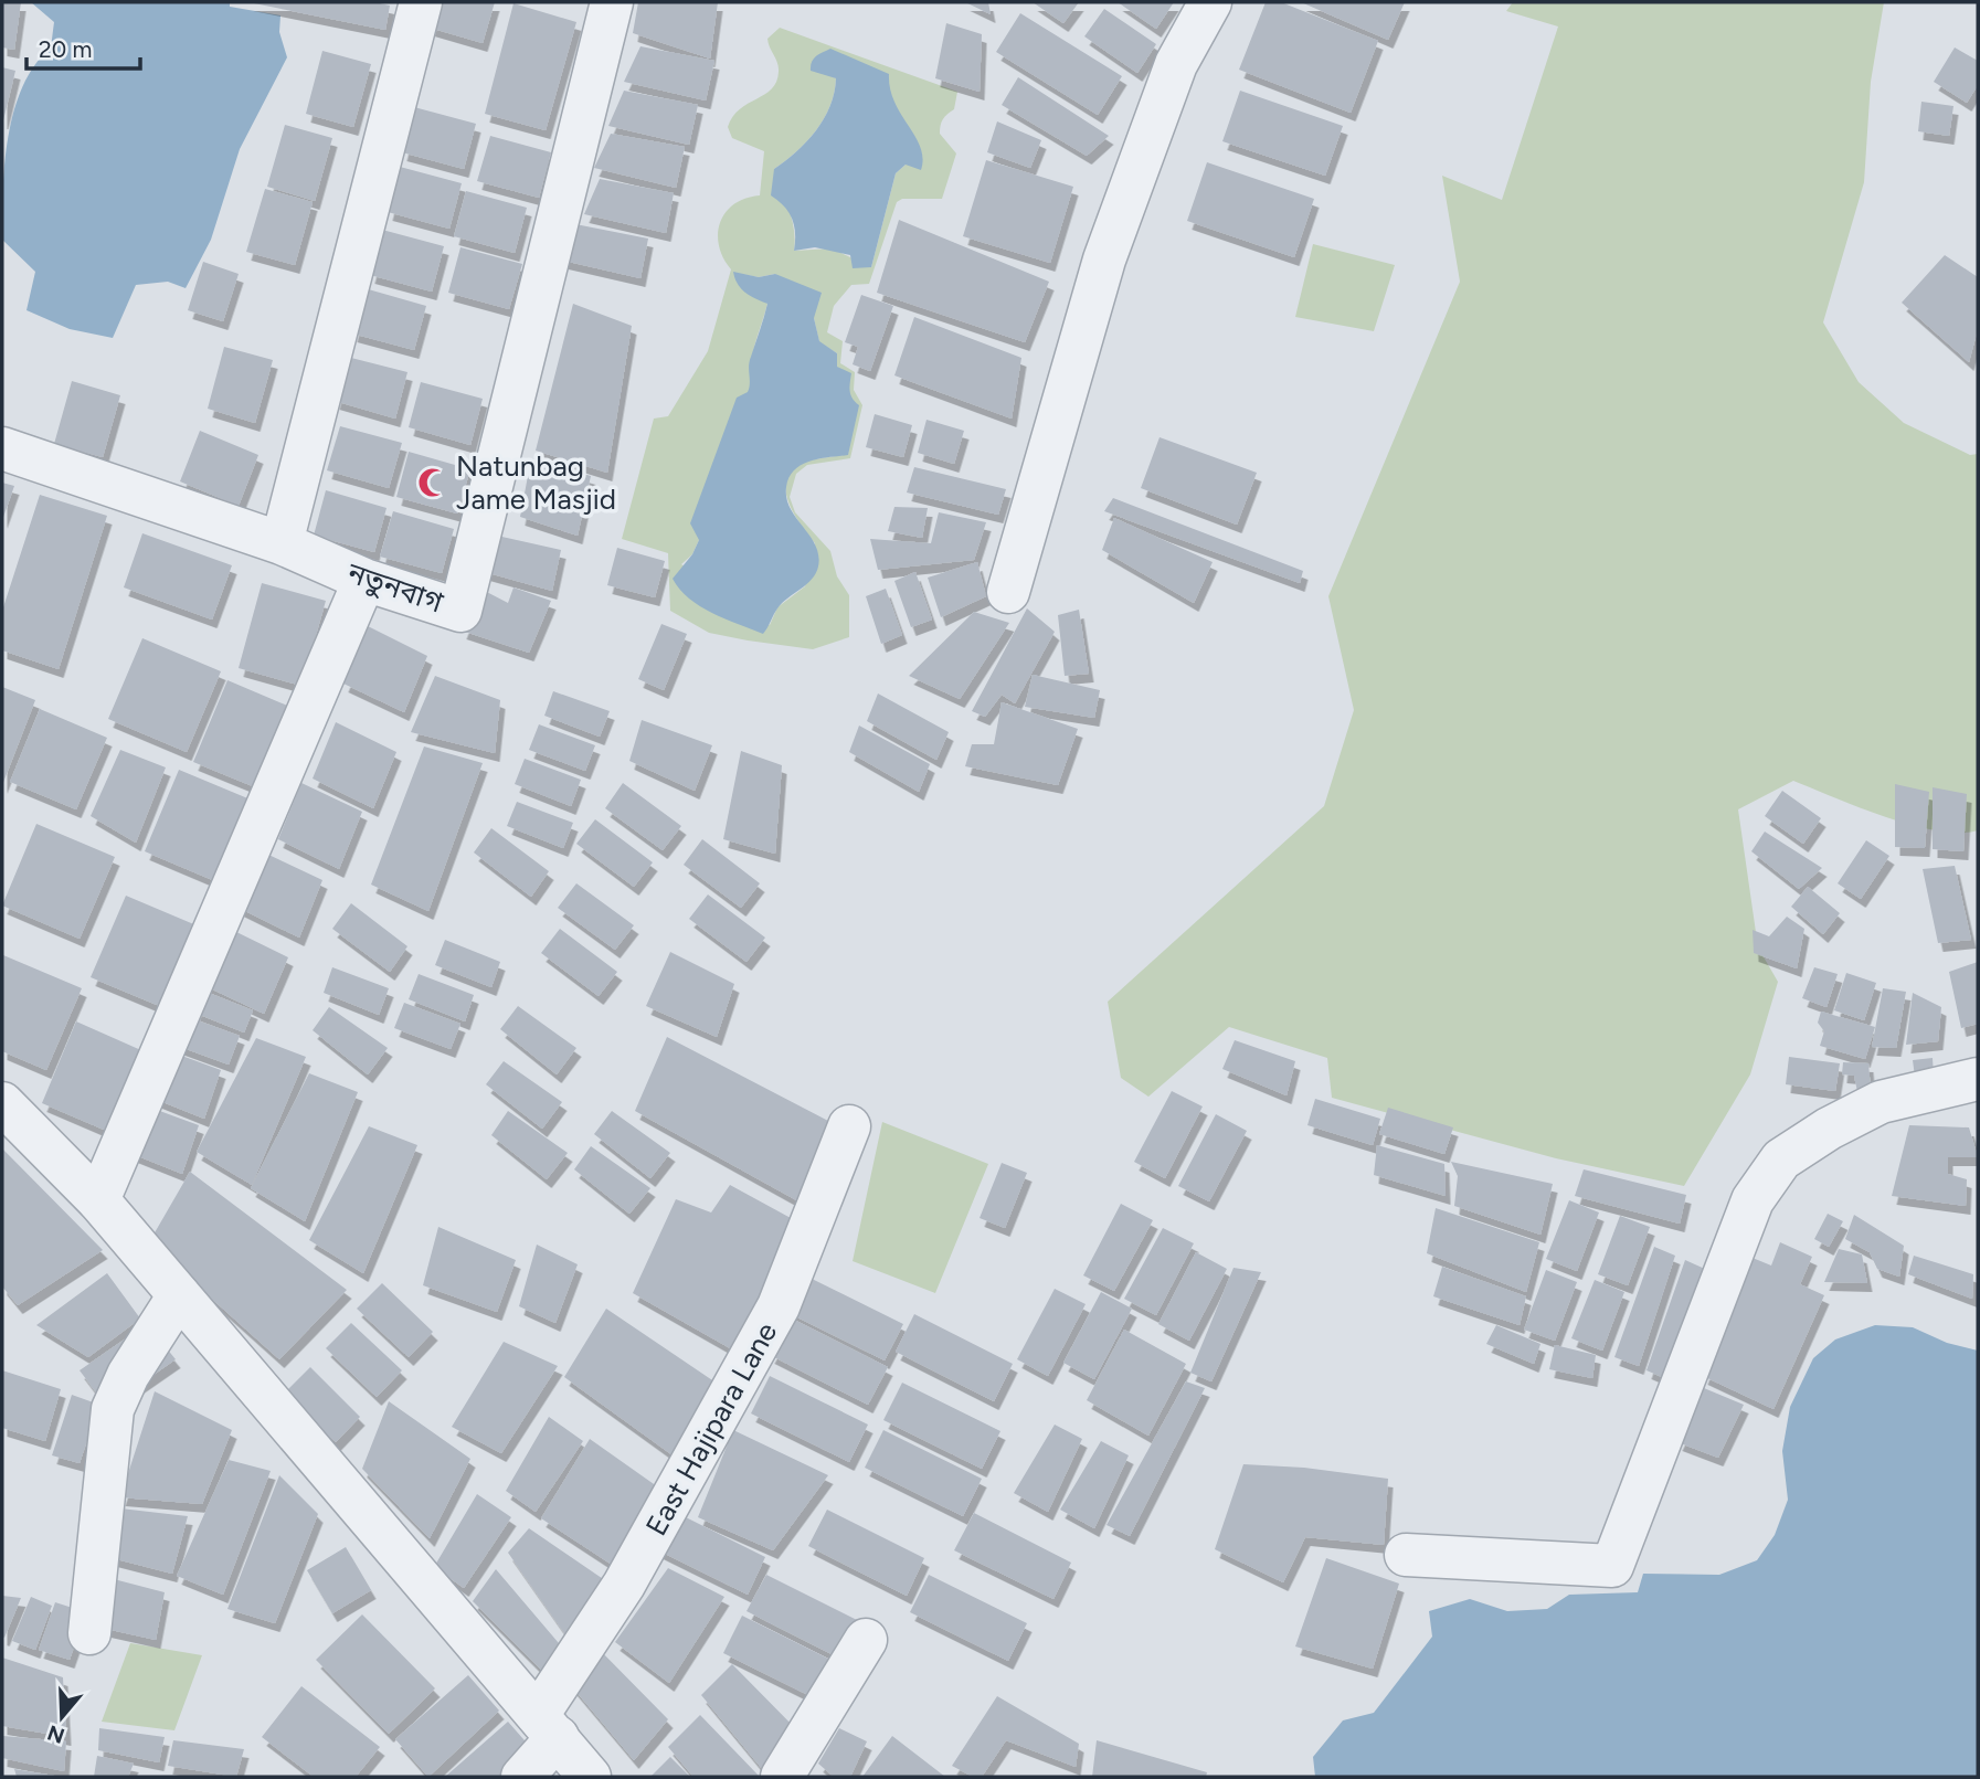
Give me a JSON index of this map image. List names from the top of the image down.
{
  "streets": {
    "street": ["নতুনবাগ", "East Hajipara Lane"]
  },
  "places": {
    "mosque": ["Natunbag Jame Masjid"]
  },
  "scale_bar": "20 m",
  "north": "bottom"
}
